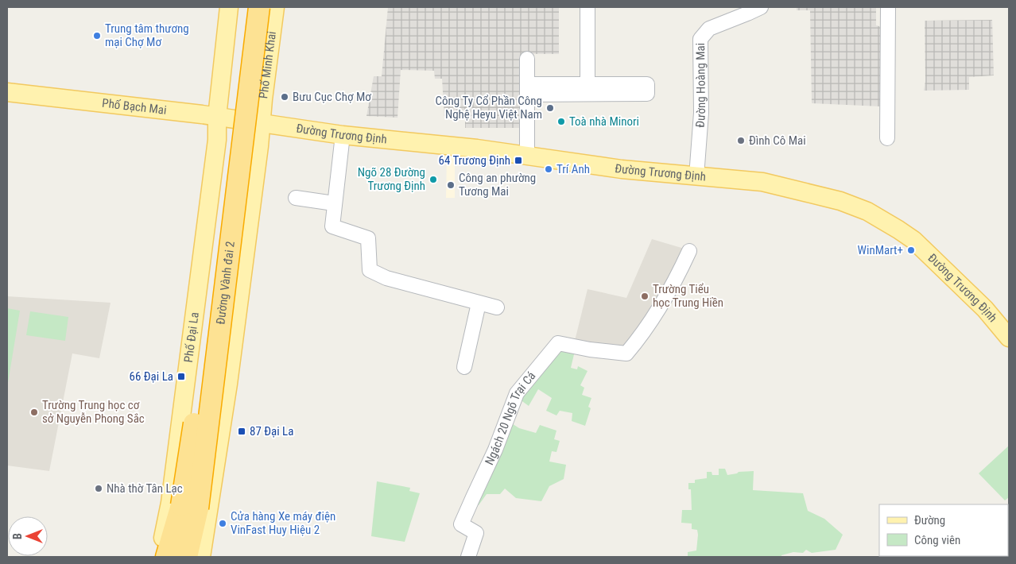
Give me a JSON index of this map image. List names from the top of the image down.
{
  "streets": {
    "highway": ["Đường Vành đai 2"],
    "main road": [
      "Phố Minh Khai",
      "Phố Bạch Mai",
      "Đường Trương Định",
      "Phố Đại La"
    ],
    "street": ["Đường Hoàng Mai", "Ngách 20 Ngõ Trại Cá"]
  },
  "crossings": [
    ["Phố Minh Khai", "Phố Bạch Mai"],
    ["Phố Minh Khai", "Đường Trương Định"],
    ["Đường Hoàng Mai", "Đường Trương Định"],
    ["Phố Bạch Mai", "Đường Trương Định"],
    ["Phố Bạch Mai", "Phố Đại La"]
  ],
  "places": {
    "other": [
      "Trung tâm thương mại Chợ Mơ",
      "Bưu Cục Chợ Mơ",
      "Công Ty Cổ Phần Công Nghệ Heyu Việt Nam",
      "Toà nhà Minori",
      "Đình Cô Mai",
      "Trí Anh",
      "Ngõ 28 Đường Trương Định",
      "Công an phường Tương Mai",
      "WinMart+",
      "Trường Tiểu học Trung Hiền",
      "Trường Trung học cơ sở Nguyễn Phong Sắc",
      "Nhà thờ Tân Lạc",
      "Cửa hàng Xe máy điện VinFast Huy Hiệu 2"
    ],
    "transit": ["64 Trương Định", "66 Đại La", "87 Đại La"]
  },
  "legend": ["Đường", "Công viên"],
  "north": "left"
}
